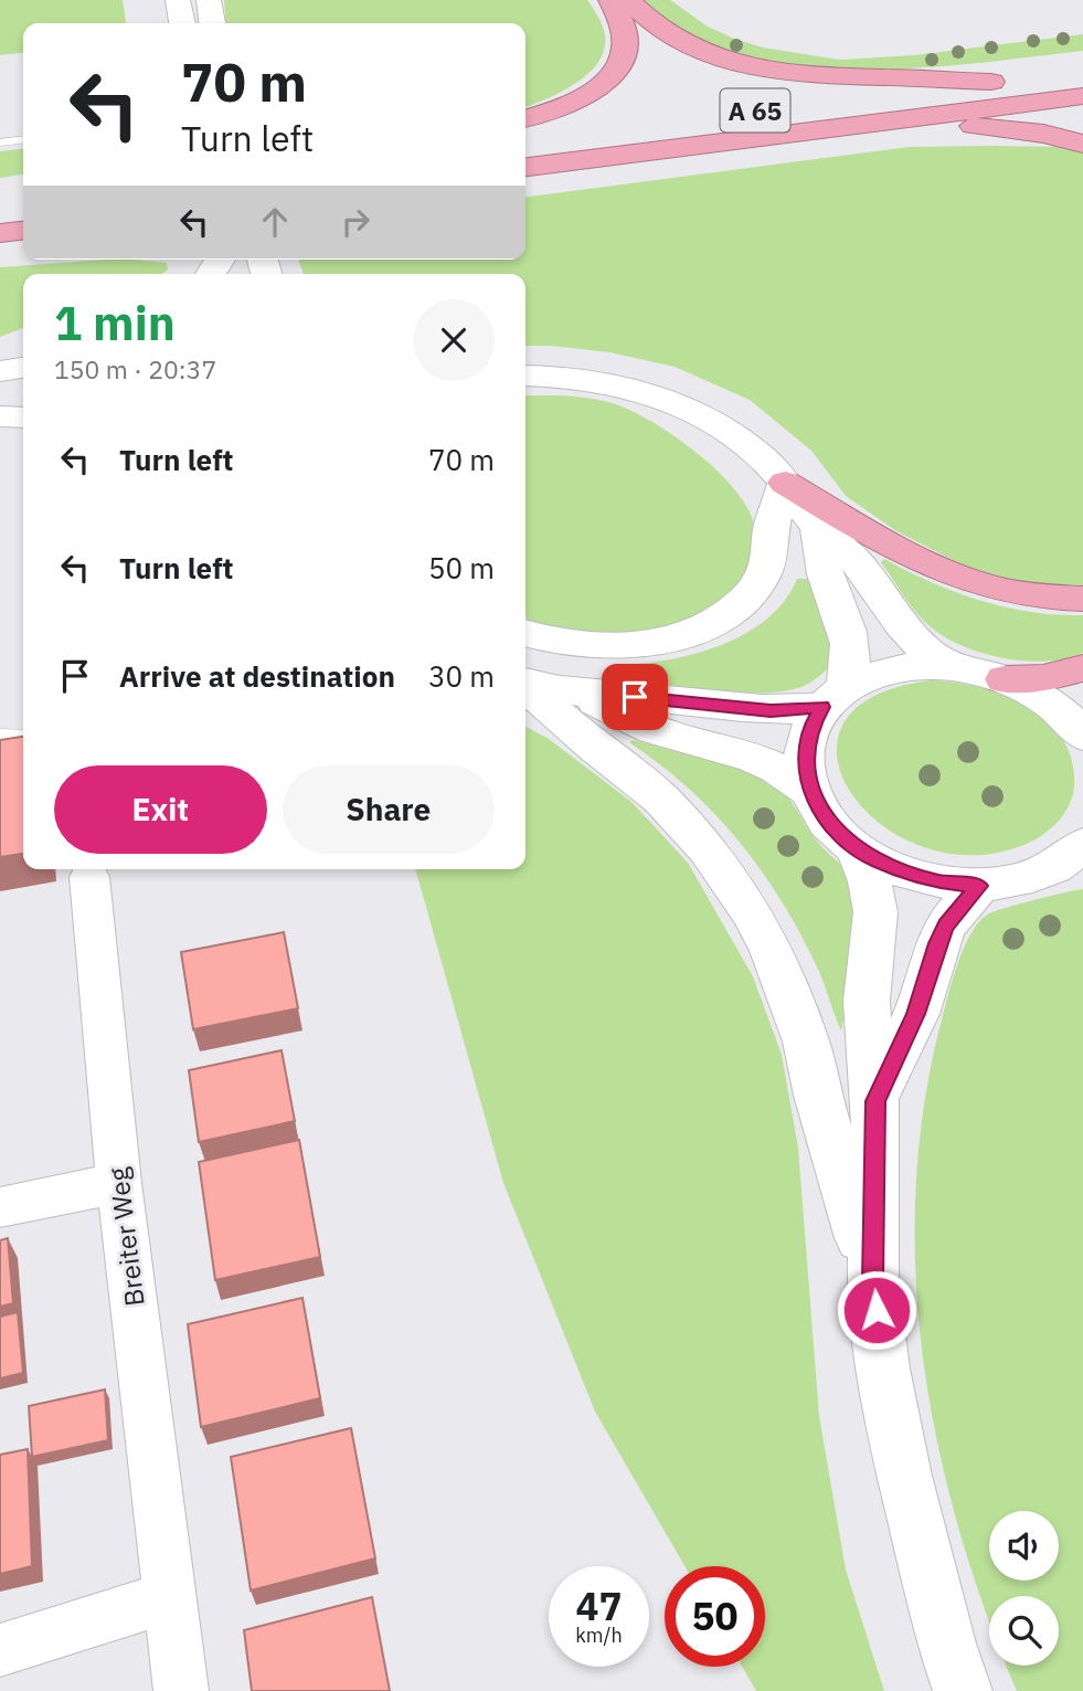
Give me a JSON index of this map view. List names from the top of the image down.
{
  "streets": {
    "highway": ["A 65"],
    "street": ["Breiter Weg"]
  },
  "page": {
    "turn": ["70 m", "Turn left"],
    "heading": ["1 min", "150 m · 20:37"],
    "list": [
      {
        "name": "Turn left",
        "value": "70 m"
      },
      {
        "name": "Turn left",
        "value": "50 m"
      },
      {
        "name": "Arrive at destination",
        "value": "30 m"
      }
    ],
    "buttons": ["Exit", "Share"],
    "speed": "47 km/h",
    "limit": "50"
  }
}
